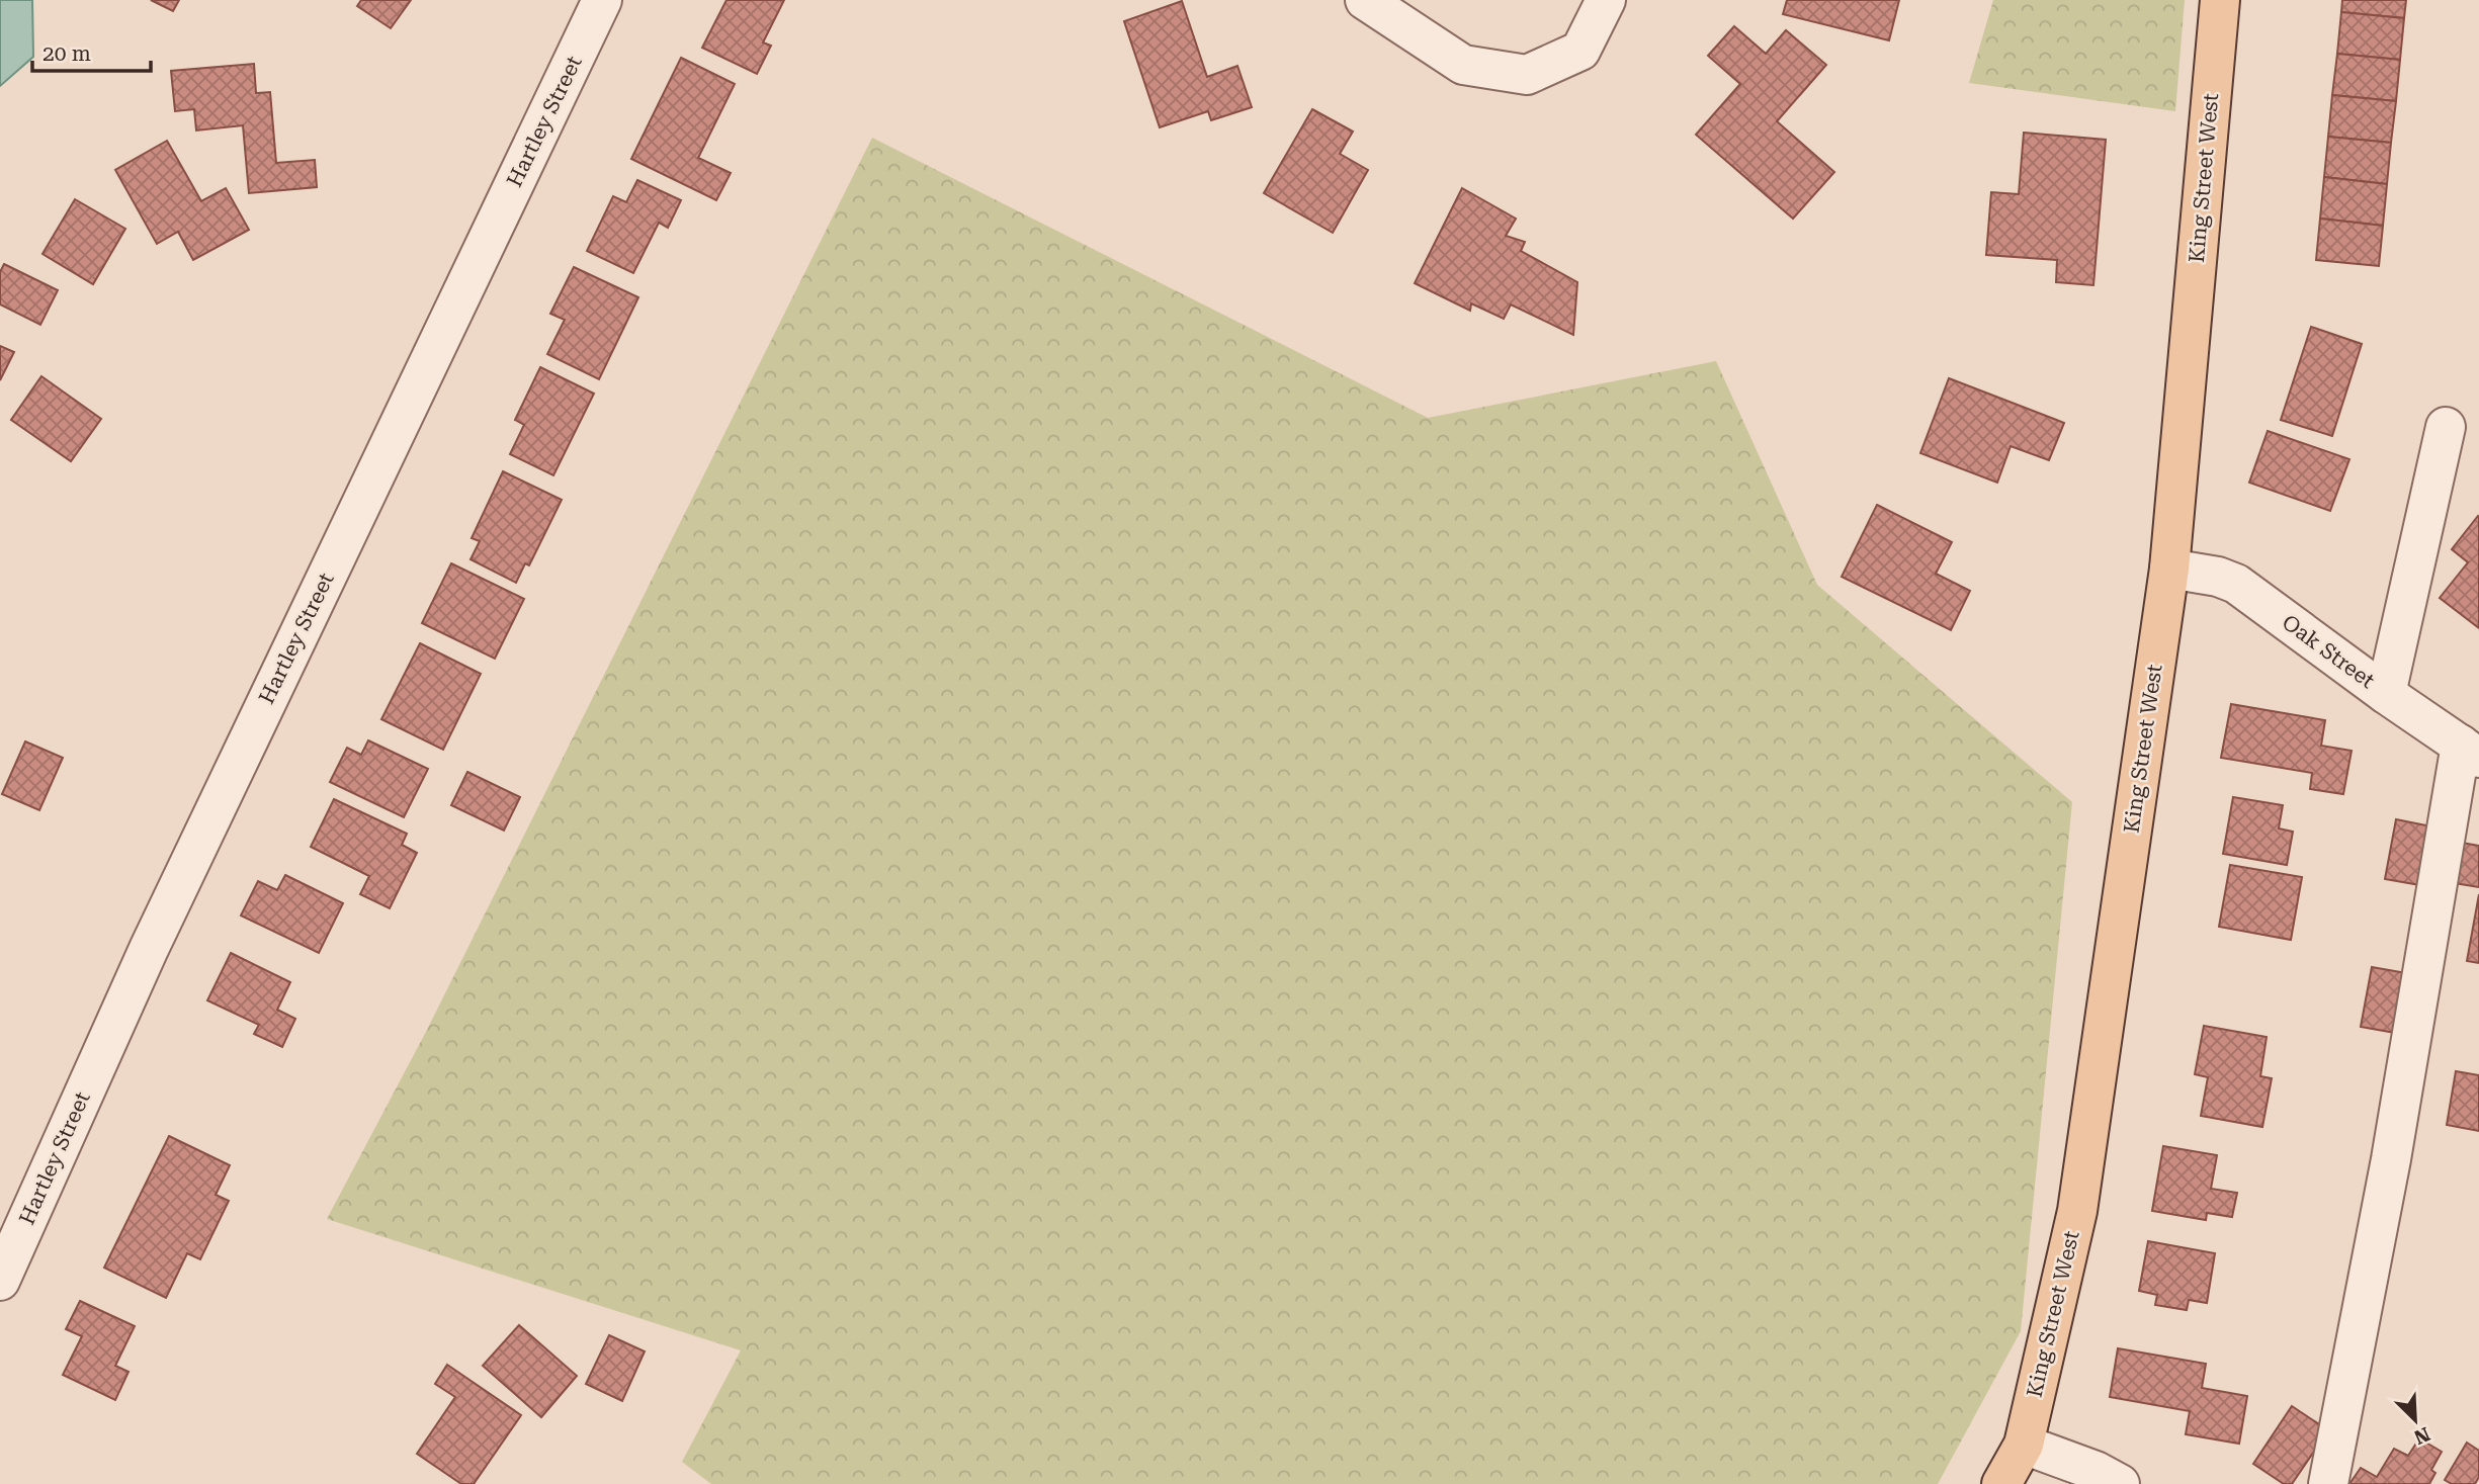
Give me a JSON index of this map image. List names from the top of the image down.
{
  "streets": {
    "main road": ["King Street West"],
    "street": ["Hartley Street", "Oak Street"]
  },
  "crossings": [
    ["King Street West", "Oak Street"]
  ],
  "scale_bar": "20 m",
  "north": "bottom right"
}
